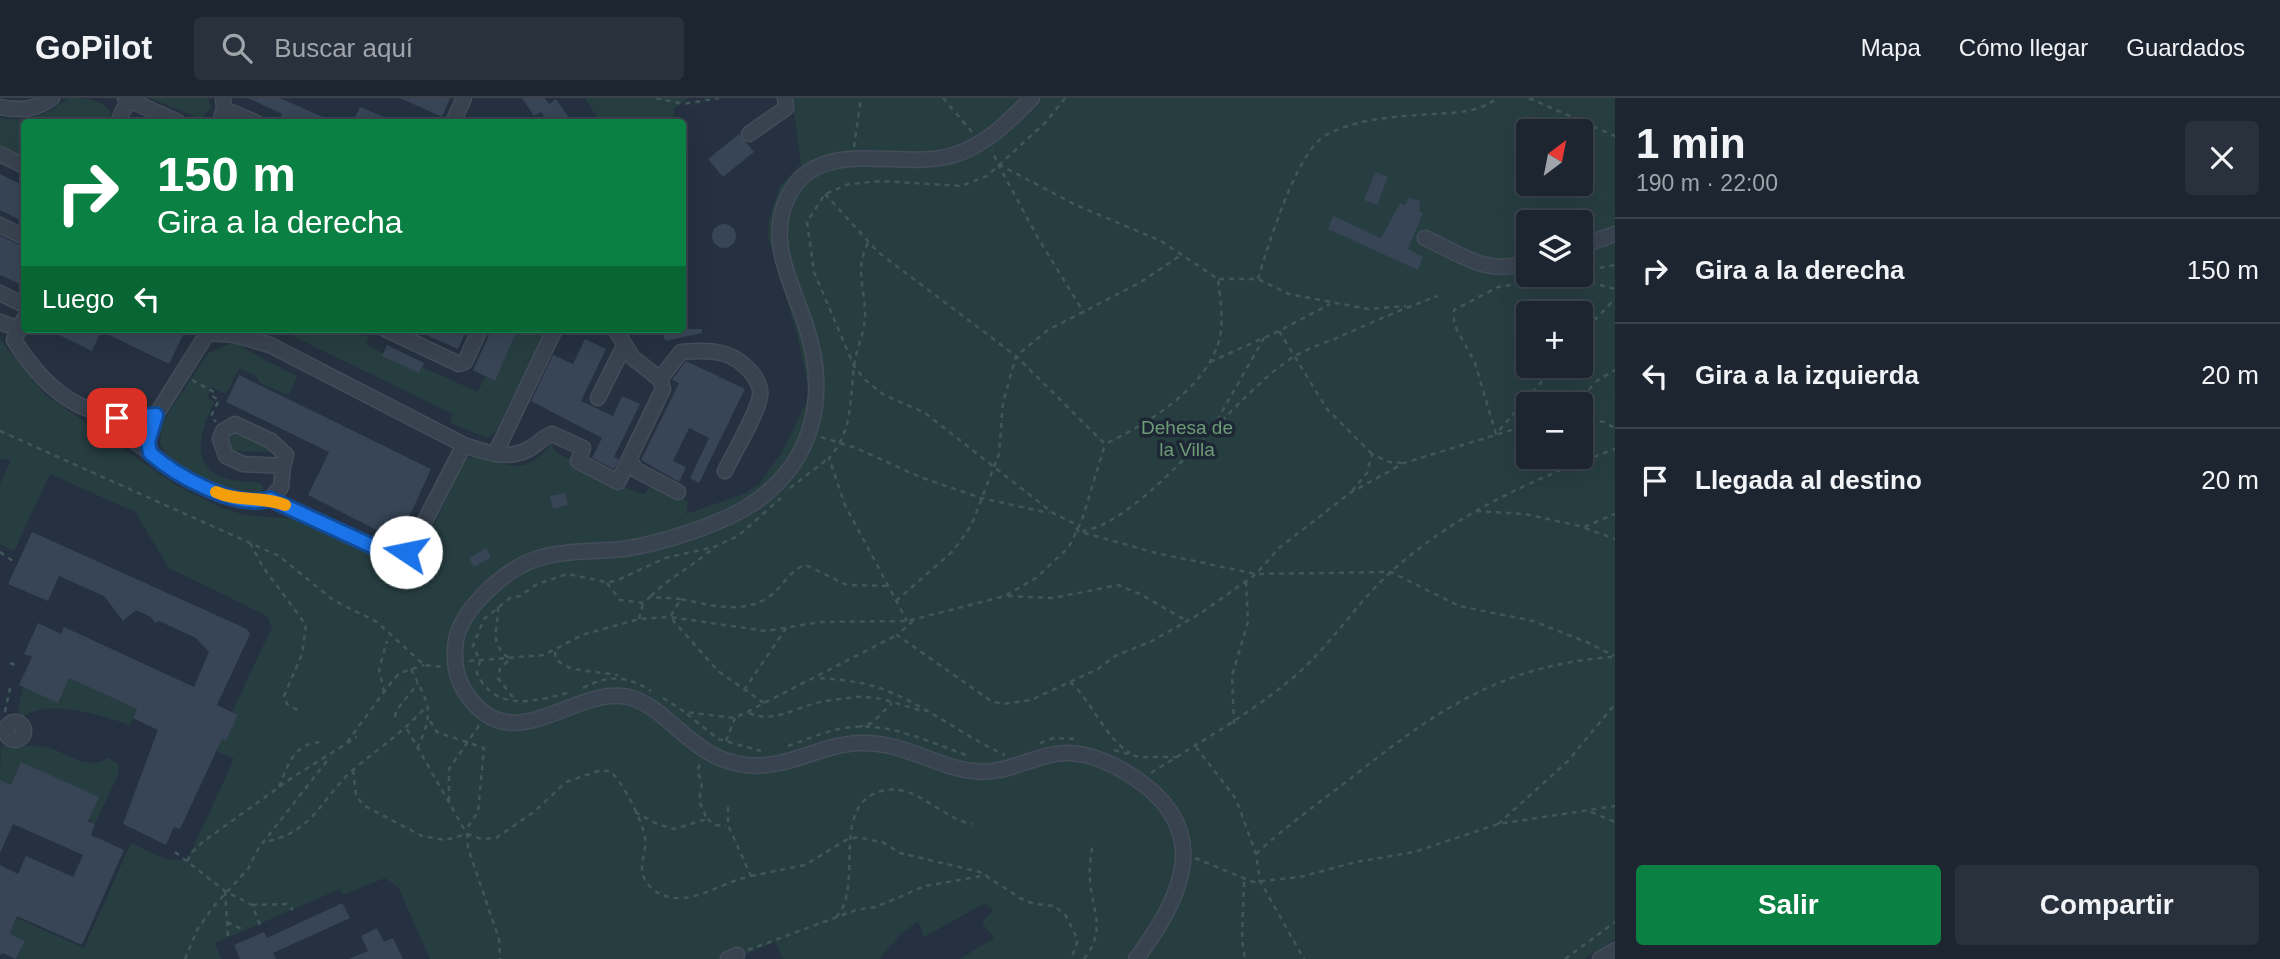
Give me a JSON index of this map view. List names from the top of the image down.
{
  "parks": ["Dehesa de la Villa"],
  "north": "top right",
  "page": {
    "header": "GoPilot",
    "search": "Buscar aquí",
    "nav": ["Mapa", "Cómo llegar", "Guardados"],
    "heading": ["1 min", "190 m · 22:00"],
    "map_buttons": ["+", "−"],
    "turn": ["150 m", "Gira a la derecha"],
    "list": [
      {
        "name": "Gira a la derecha",
        "value": "150 m"
      },
      {
        "name": "Gira a la izquierda",
        "value": "20 m"
      },
      {
        "name": "Llegada al destino",
        "value": "20 m"
      }
    ],
    "then": "Luego",
    "buttons": ["Salir", "Compartir"]
  }
}
